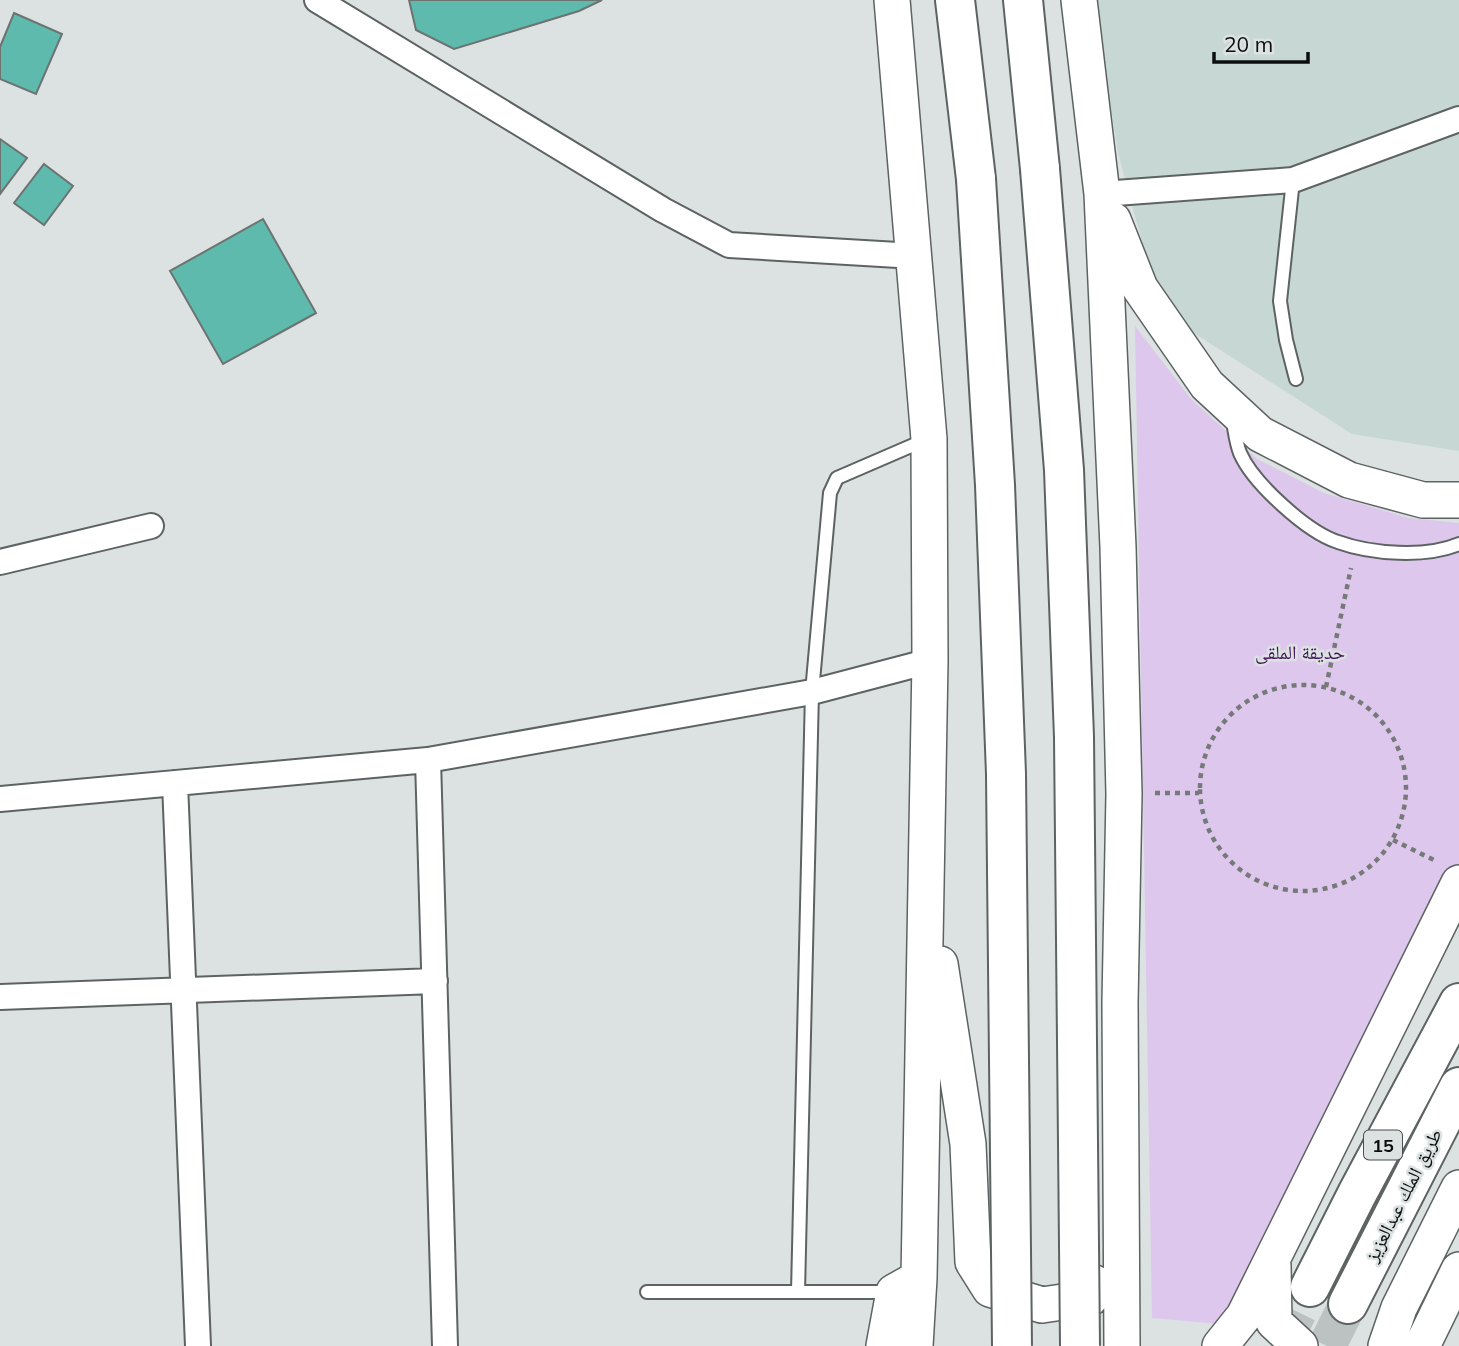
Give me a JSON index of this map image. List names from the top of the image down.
{
  "streets": {
    "main road": ["15", "طريق الملك عبدالعزيز"]
  },
  "parks": ["حديقة الملقى"],
  "scale_bar": "20 m"
}
